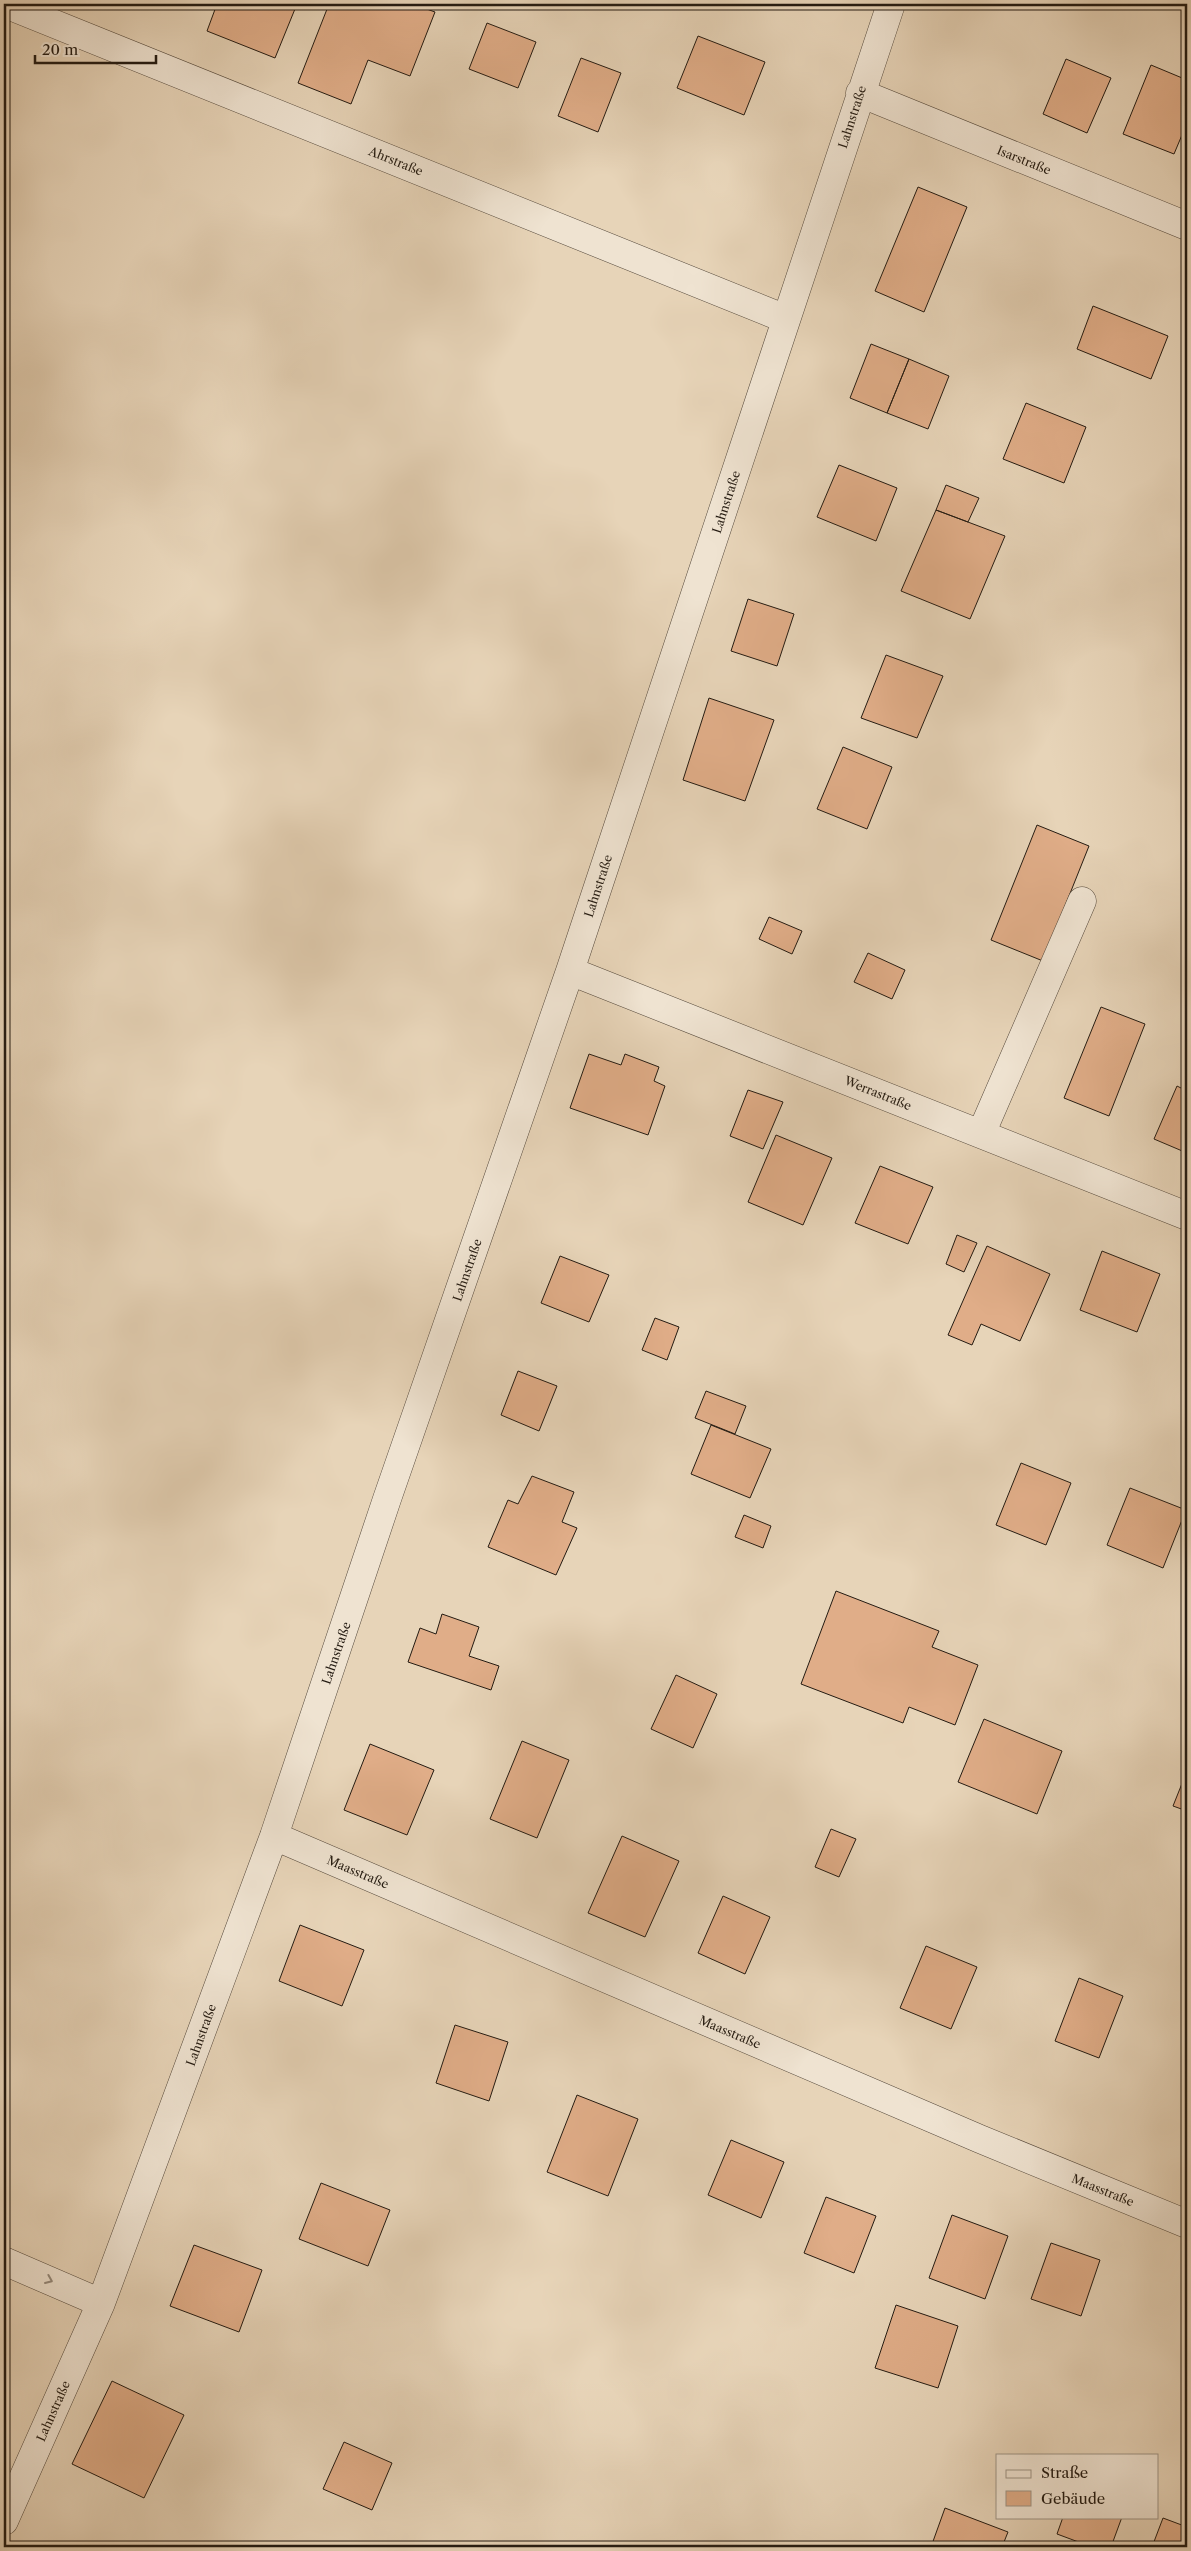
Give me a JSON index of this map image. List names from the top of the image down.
{
  "streets": {
    "street": [
      "Lahnstraße",
      "Isarstraße",
      "Ahrstraße",
      "Werrastraße",
      "Maasstraße"
    ]
  },
  "crossings": [
    ["Lahnstraße", "Isarstraße"],
    ["Lahnstraße", "Ahrstraße"],
    ["Lahnstraße", "Werrastraße"],
    ["Lahnstraße", "Maasstraße"]
  ],
  "legend": ["Straße", "Gebäude"],
  "scale_bar": "20 m"
}
